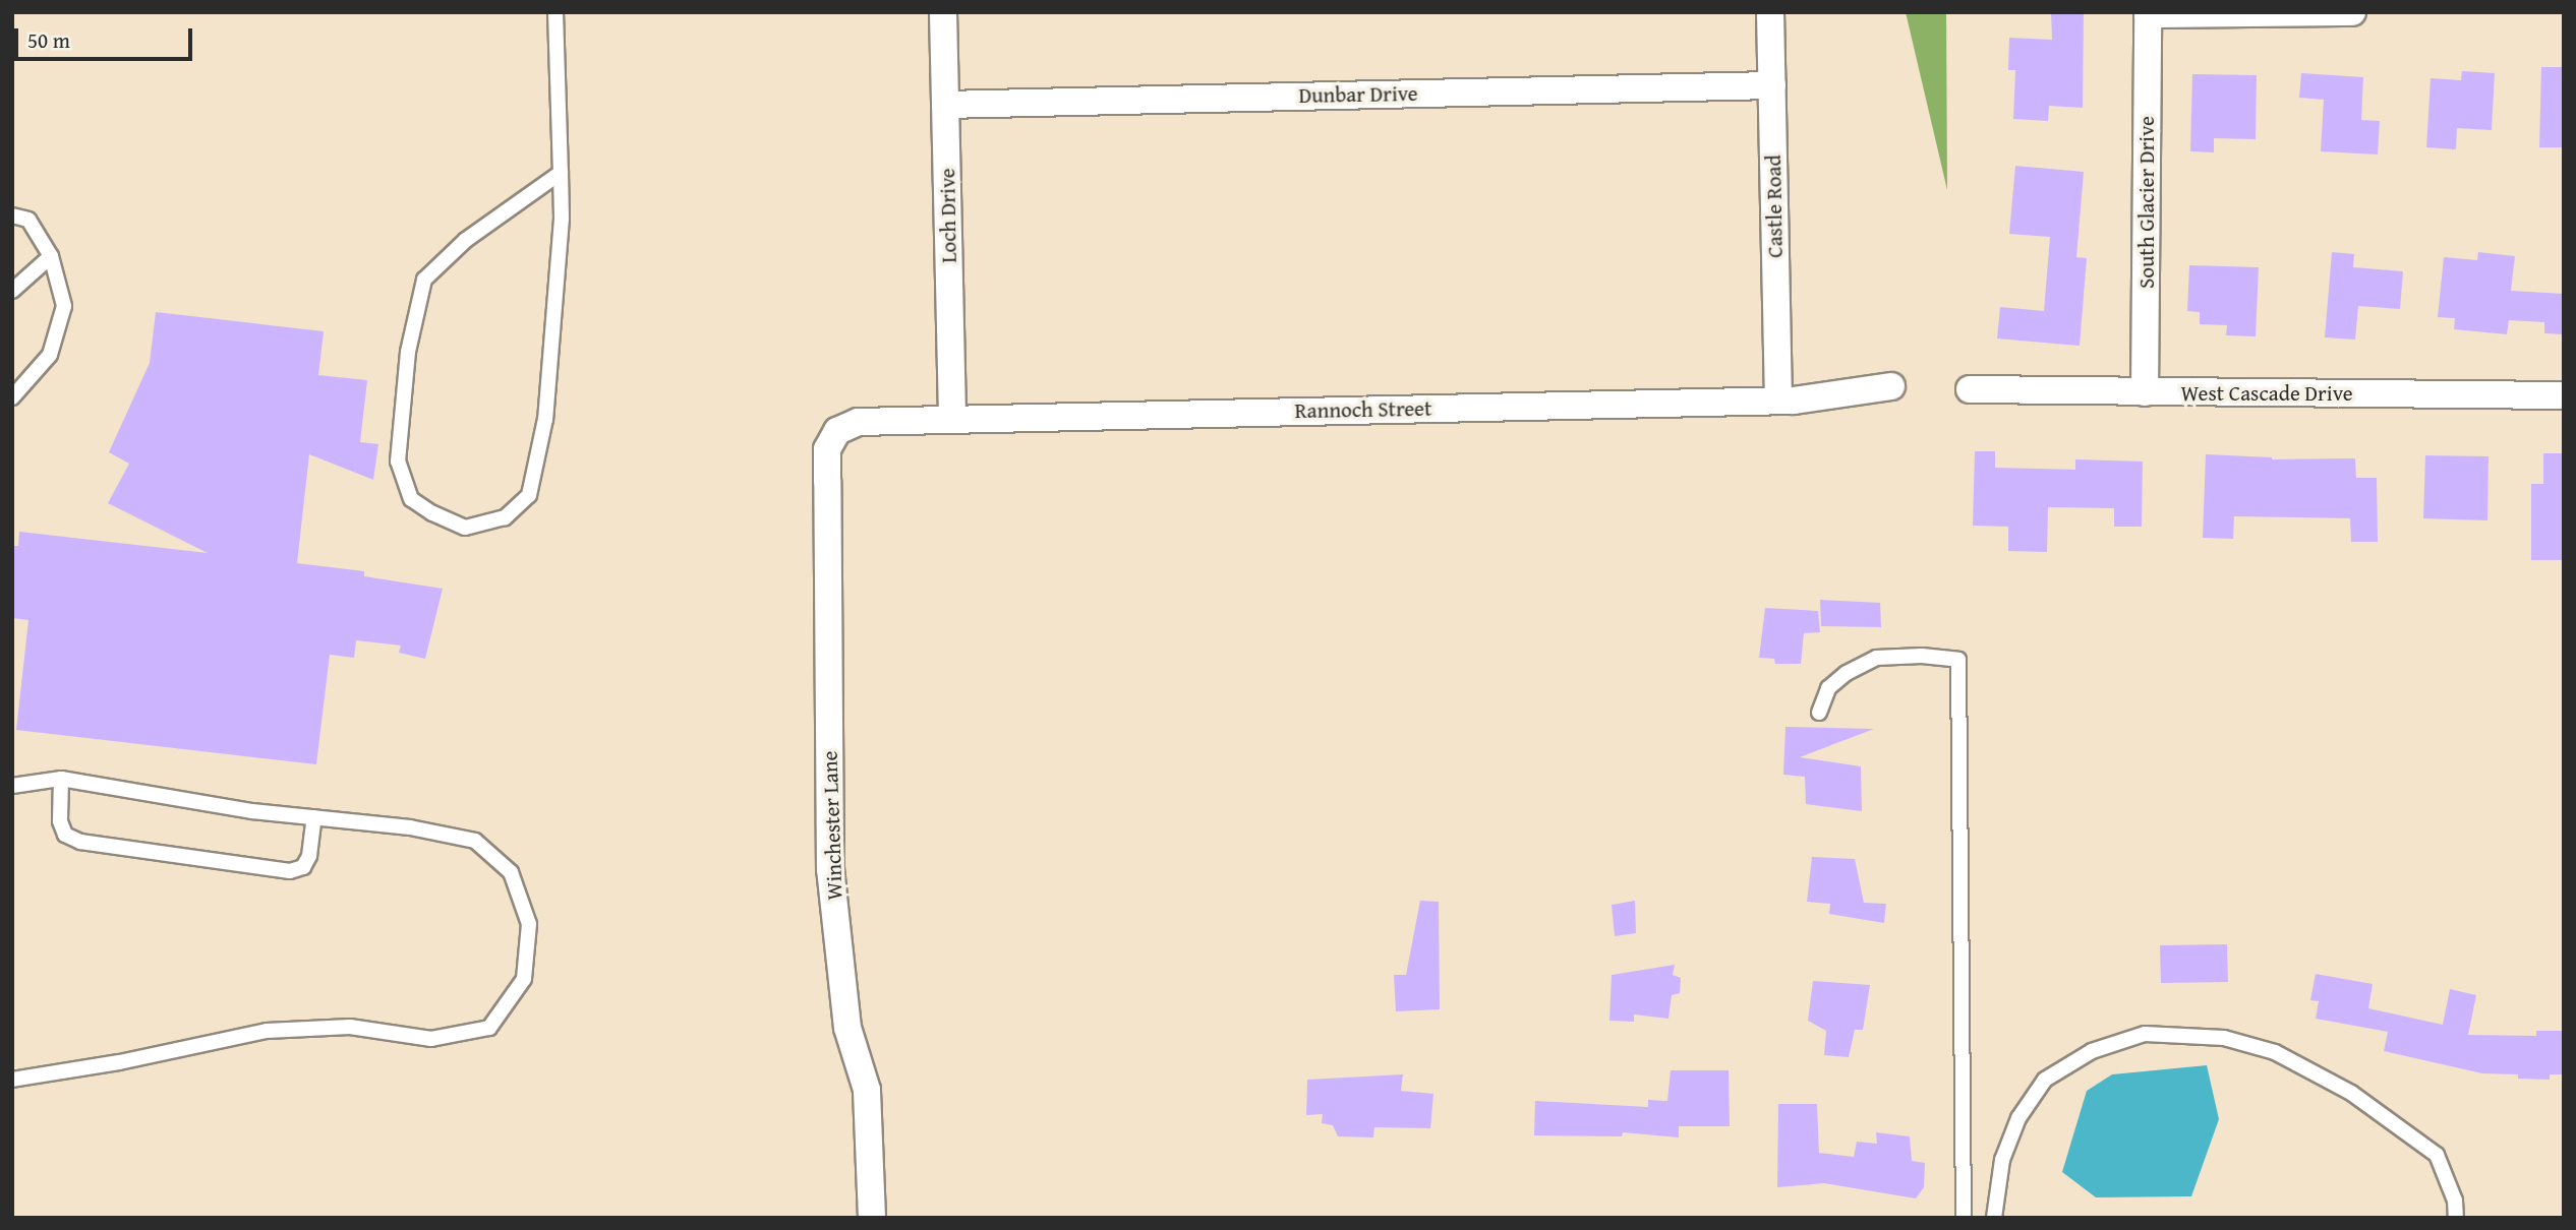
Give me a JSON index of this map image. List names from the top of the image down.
{
  "streets": {
    "street": [
      "Dunbar Drive",
      "South Glacier Drive",
      "Castle Road",
      "Loch Drive",
      "West Cascade Drive",
      "Rannoch Street",
      "Winchester Lane"
    ]
  },
  "crossings": [
    ["Dunbar Drive", "Castle Road"],
    ["Dunbar Drive", "Loch Drive"],
    ["South Glacier Drive", "West Cascade Drive"],
    ["Castle Road", "Rannoch Street"],
    ["Loch Drive", "Rannoch Street"],
    ["Rannoch Street", "Winchester Lane"]
  ],
  "scale_bar": "50 m"
}
